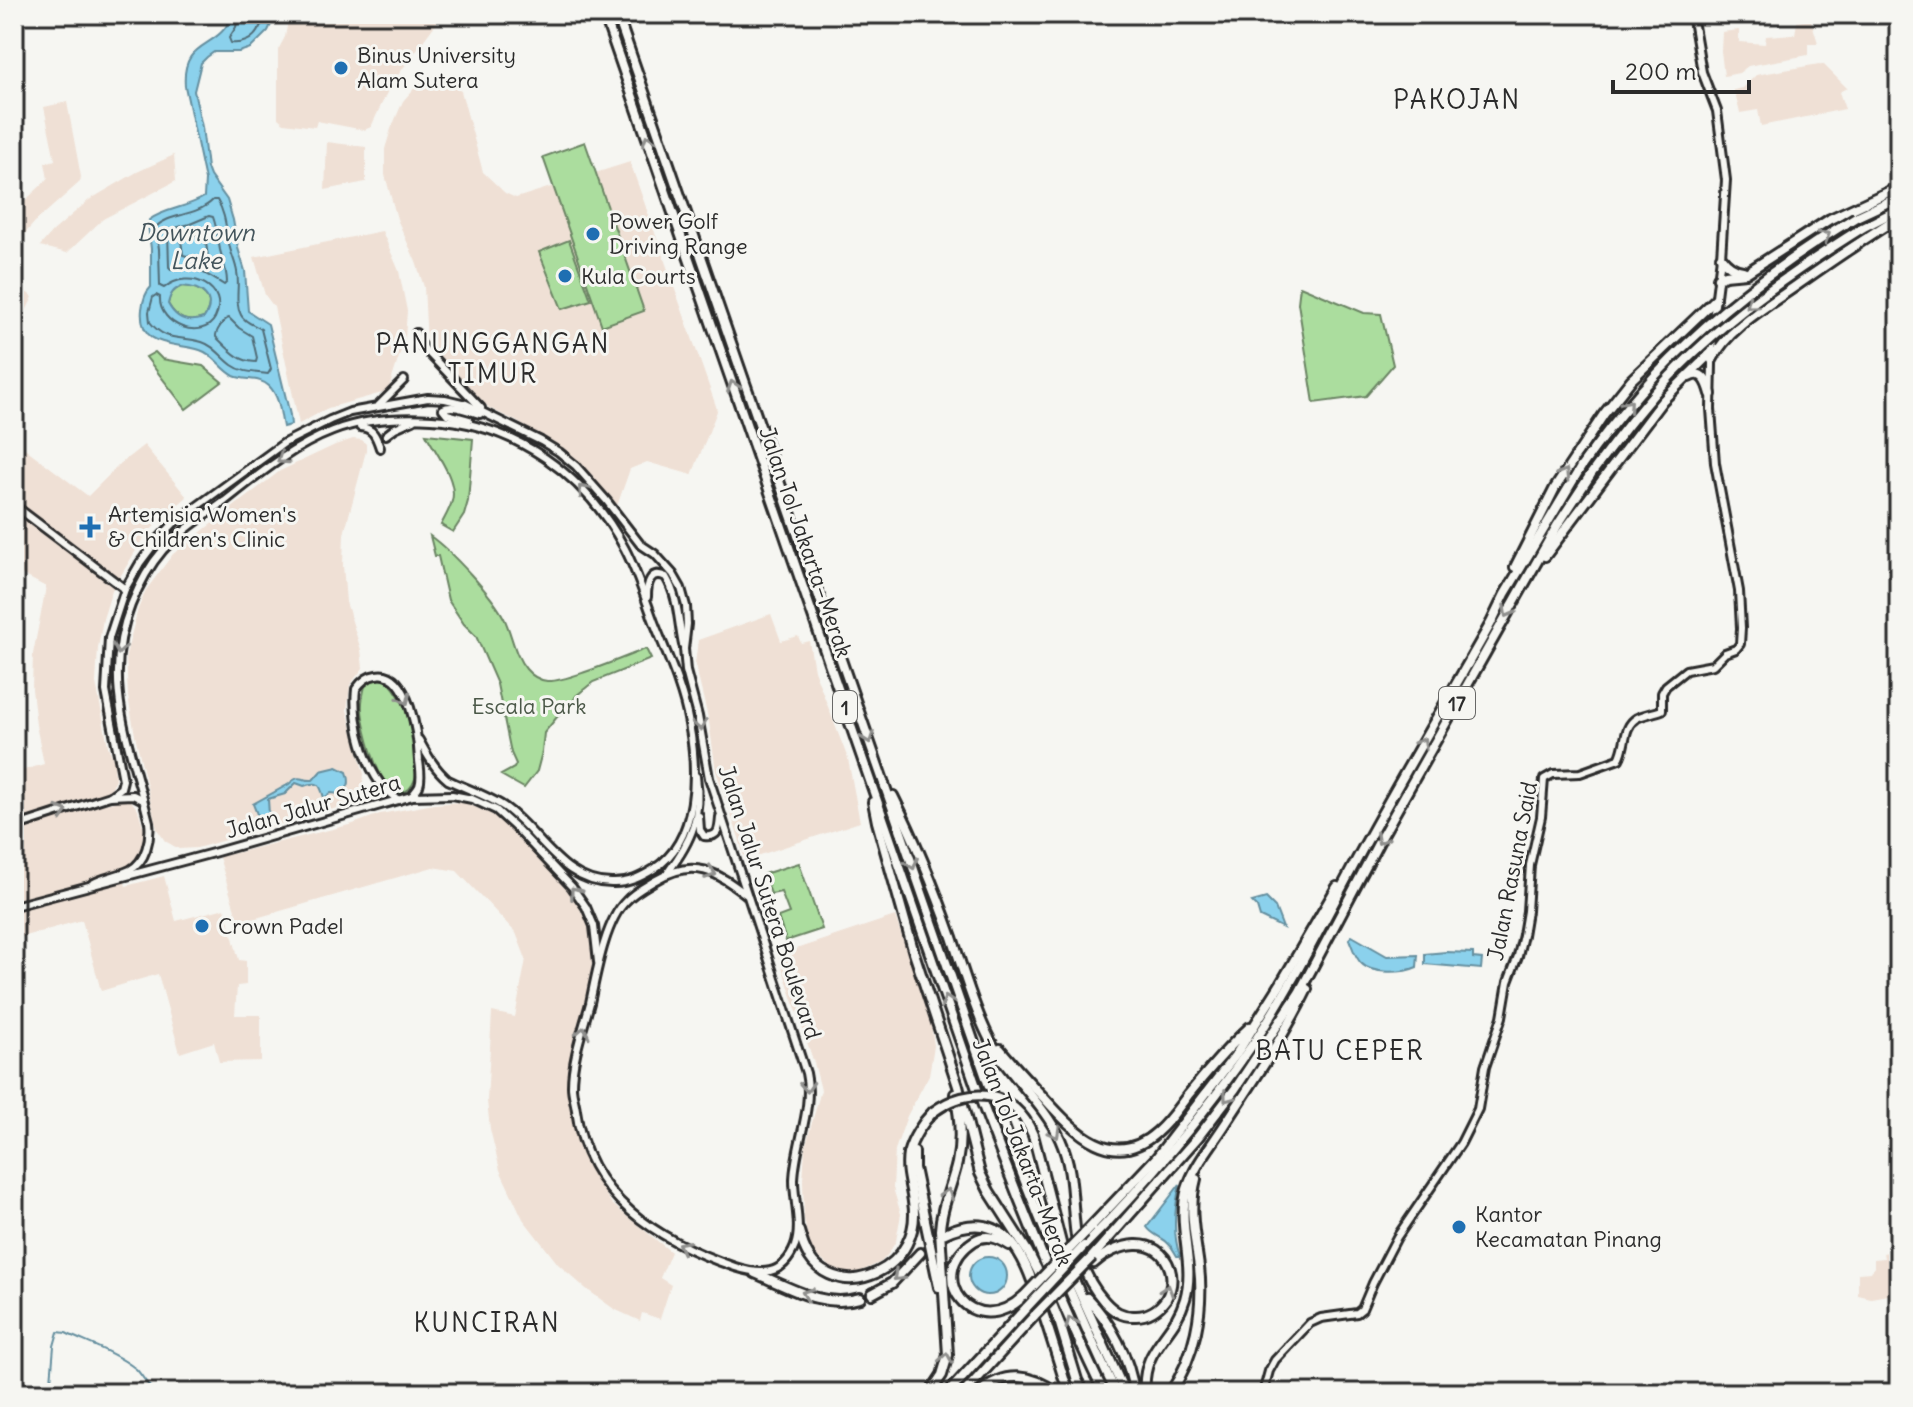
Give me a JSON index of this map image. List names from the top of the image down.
{
  "streets": {
    "highway": ["Jalan Tol Jakarta–Merak", "17", "1"],
    "main road": ["Jalan Jalur Sutera", "Jalan Rasuna Said", "Jalan Jalur Sutera Boulevard"]
  },
  "crossings": [
    ["Jalan Jalur Sutera", "Jalan Jalur Sutera Boulevard"]
  ],
  "one_way": ["Jalan Jalur Sutera"],
  "districts": [
    "PAKOJAN",
    "PANUNGGANGAN TIMUR",
    "BATU CEPER",
    "KUNCIRAN"
  ],
  "water": ["Downtown Lake"],
  "parks": ["Escala Park"],
  "places": {
    "other": [
      "Binus University Alam Sutera",
      "Power Golf Driving Range",
      "Kula Courts",
      "Crown Padel",
      "Kantor Kecamatan Pinang"
    ],
    "health": ["Artemisia Women's & Children's Clinic"]
  },
  "scale_bar": "200 m"
}
